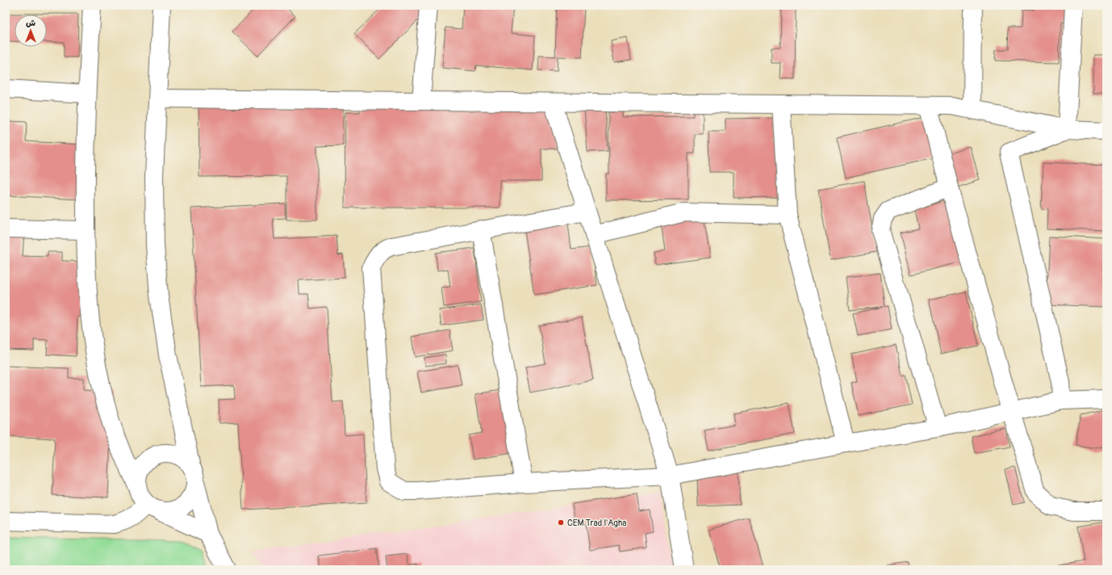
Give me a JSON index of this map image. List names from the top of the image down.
{
  "places": ["CEM Trad l'Agha"],
  "north": "top"
}
